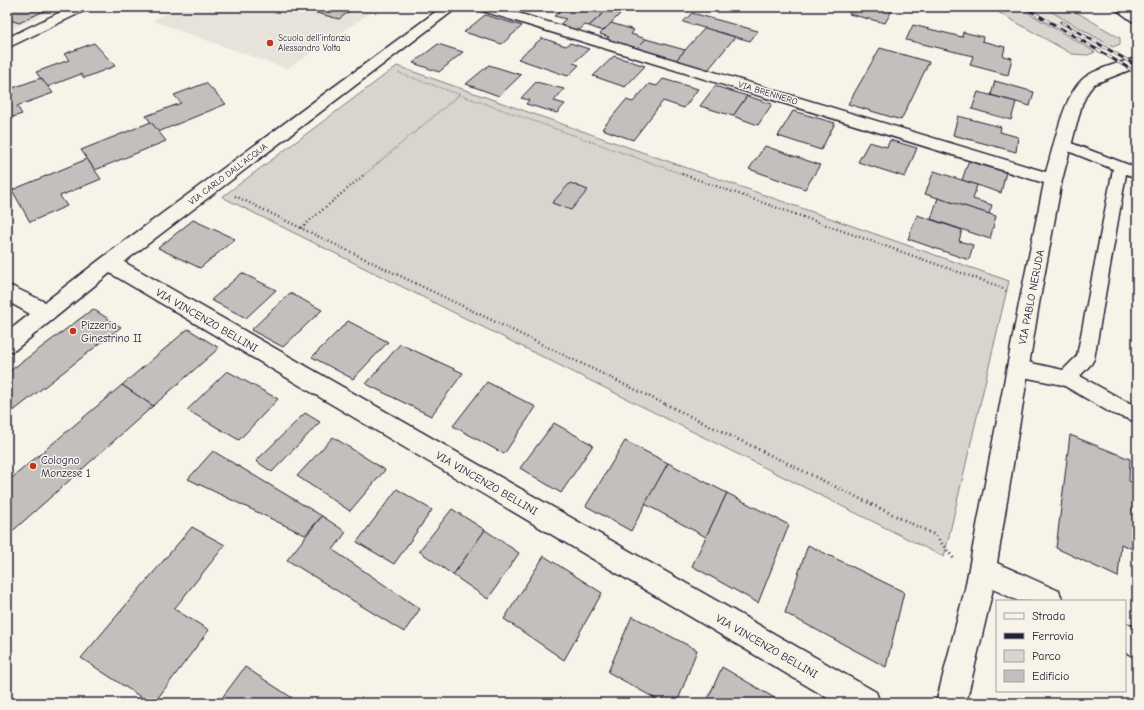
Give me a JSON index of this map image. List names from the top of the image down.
{
  "streets": {
    "street": [
      "VIA BRENNERO",
      "VIA CARLO DALL'ACQUA",
      "VIA PABLO NERUDA",
      "VIA VINCENZO BELLINI"
    ]
  },
  "crossings": [
    ["VIA BRENNERO", "VIA PABLO NERUDA"],
    ["VIA CARLO DALL'ACQUA", "VIA VINCENZO BELLINI"]
  ],
  "places": ["Scuola dell’infanzia Alessandro Volta", "Pizzeria Ginestrino II", "Cologno Monzese 1"],
  "legend": [
    "Strada",
    "Ferrovia",
    "Parco",
    "Edificio"
  ]
}
